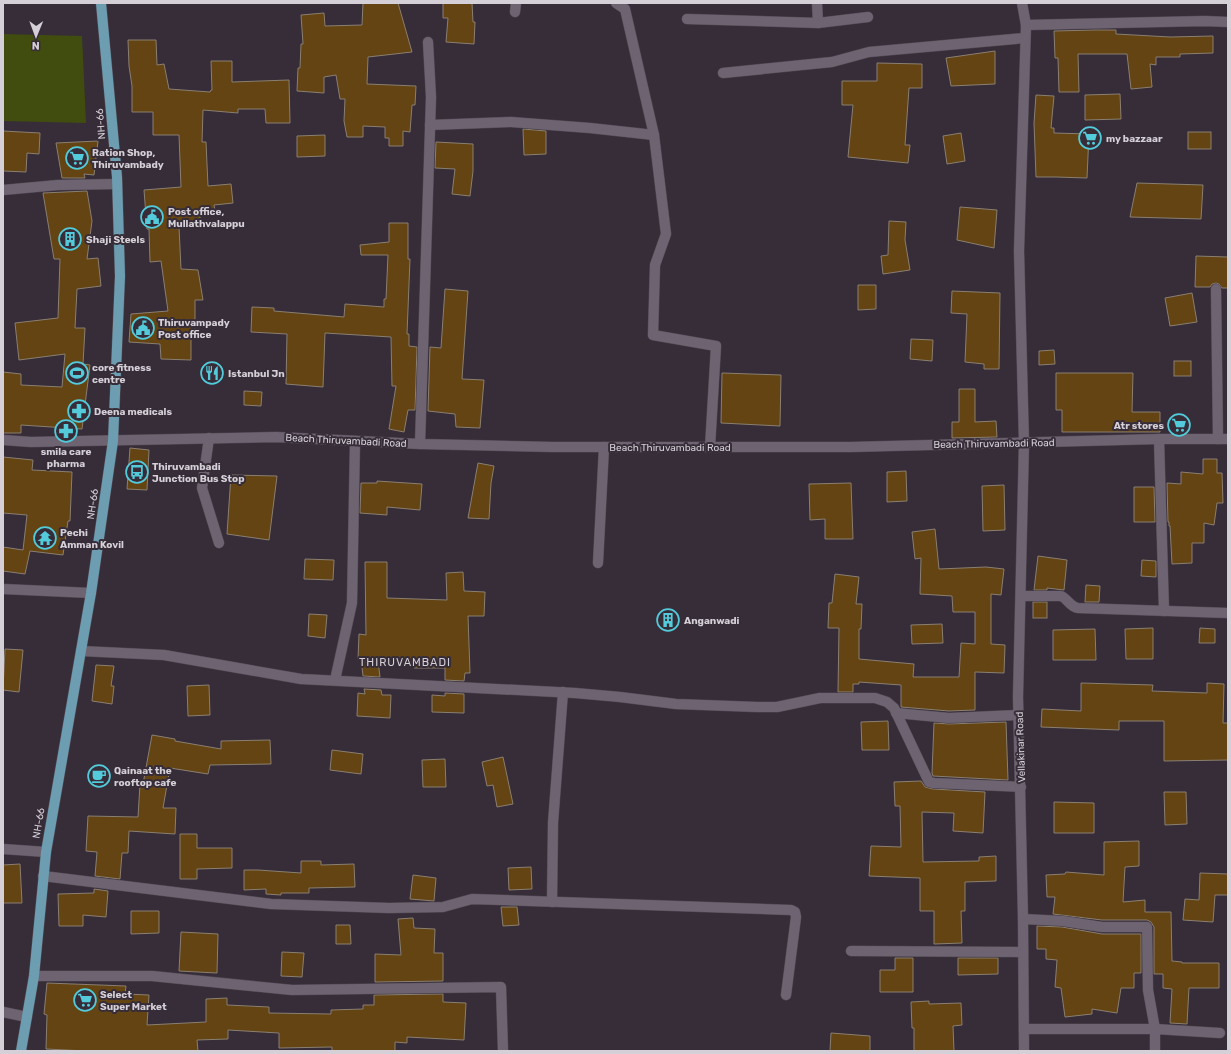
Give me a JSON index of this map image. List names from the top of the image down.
{
  "streets": {
    "main road": ["NH-66"],
    "street": ["Beach Thiruvambadi Road", "Vellakinar Road"]
  },
  "crossings": [
    ["NH-66", "Beach Thiruvambadi Road"],
    ["Beach Thiruvambadi Road", "Vellakinar Road"]
  ],
  "districts": ["THIRUVAMBADI"],
  "places": {
    "supermarket": [
      "my bazzaar",
      "Ration Shop, Thiruvambady",
      "Atr stores",
      "Select Super Market"
    ],
    "public building": ["Post office, Mullathvalappu", "Thiruvampady Post office"],
    "building": ["Shaji Steels", "Anganwadi"],
    "sports": ["core fitness centre"],
    "restaurant": ["Istanbul Jn"],
    "pharmacy": ["Deena medicals", "smila care pharma"],
    "bus stop": ["Thiruvambadi Junction Bus Stop"],
    "temple": ["Pechi Amman Kovil"],
    "cafe": ["Qainaat the rooftop cafe"]
  },
  "north": "bottom"
}
